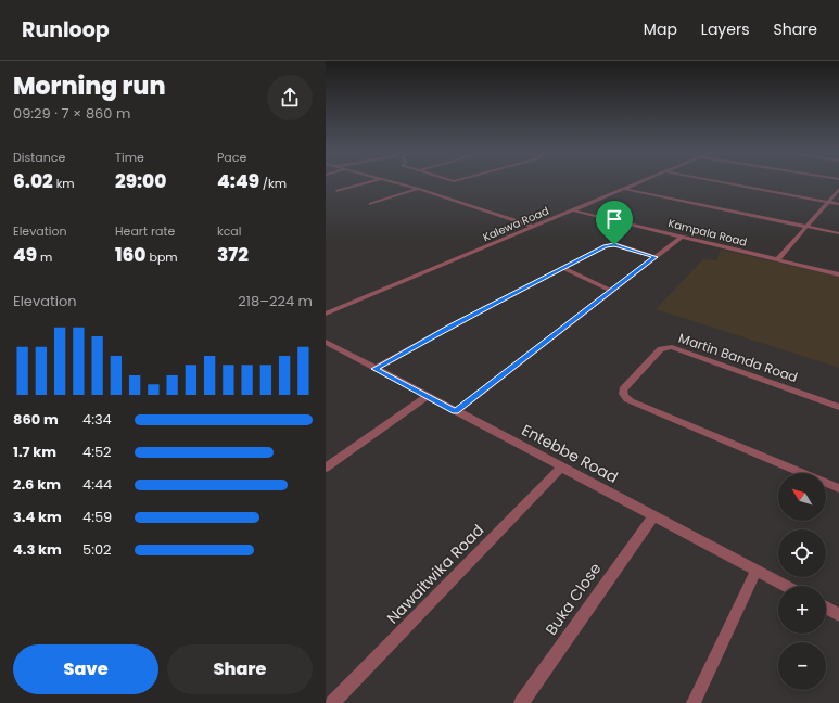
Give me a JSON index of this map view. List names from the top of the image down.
{
  "streets": {
    "street": [
      "Kalewa Road",
      "Kampala Road",
      "Martin Banda Road",
      "Entebbe Road",
      "Nawaitwika Road",
      "Buka Close"
    ]
  },
  "crossings": [
    ["Kalewa Road", "Kampala Road"],
    ["Entebbe Road", "Nawaitwika Road"],
    ["Entebbe Road", "Buka Close"]
  ],
  "north": "top left",
  "page": {
    "header": "Runloop",
    "nav": ["Map", "Layers", "Share"],
    "heading": ["Morning run", "09:29 · 7 × 860 m"],
    "stats": [
      ["Distance", "6.02 km"],
      ["Time", "29:00"],
      ["Pace", "4:49 /km"],
      ["Elevation", "49 m"],
      ["Heart rate", "160 bpm"],
      ["kcal", "372"]
    ],
    "chart": ["Elevation", "218–224 m"],
    "list": [
      {
        "name": "860 m",
        "note": "4:34"
      },
      {
        "name": "1.7 km",
        "note": "4:52"
      },
      {
        "name": "2.6 km",
        "note": "4:44"
      },
      {
        "name": "3.4 km",
        "note": "4:59"
      },
      {
        "name": "4.3 km",
        "note": "5:02"
      }
    ],
    "map_buttons": ["+", "−"],
    "buttons": ["Save", "Share"]
  }
}
